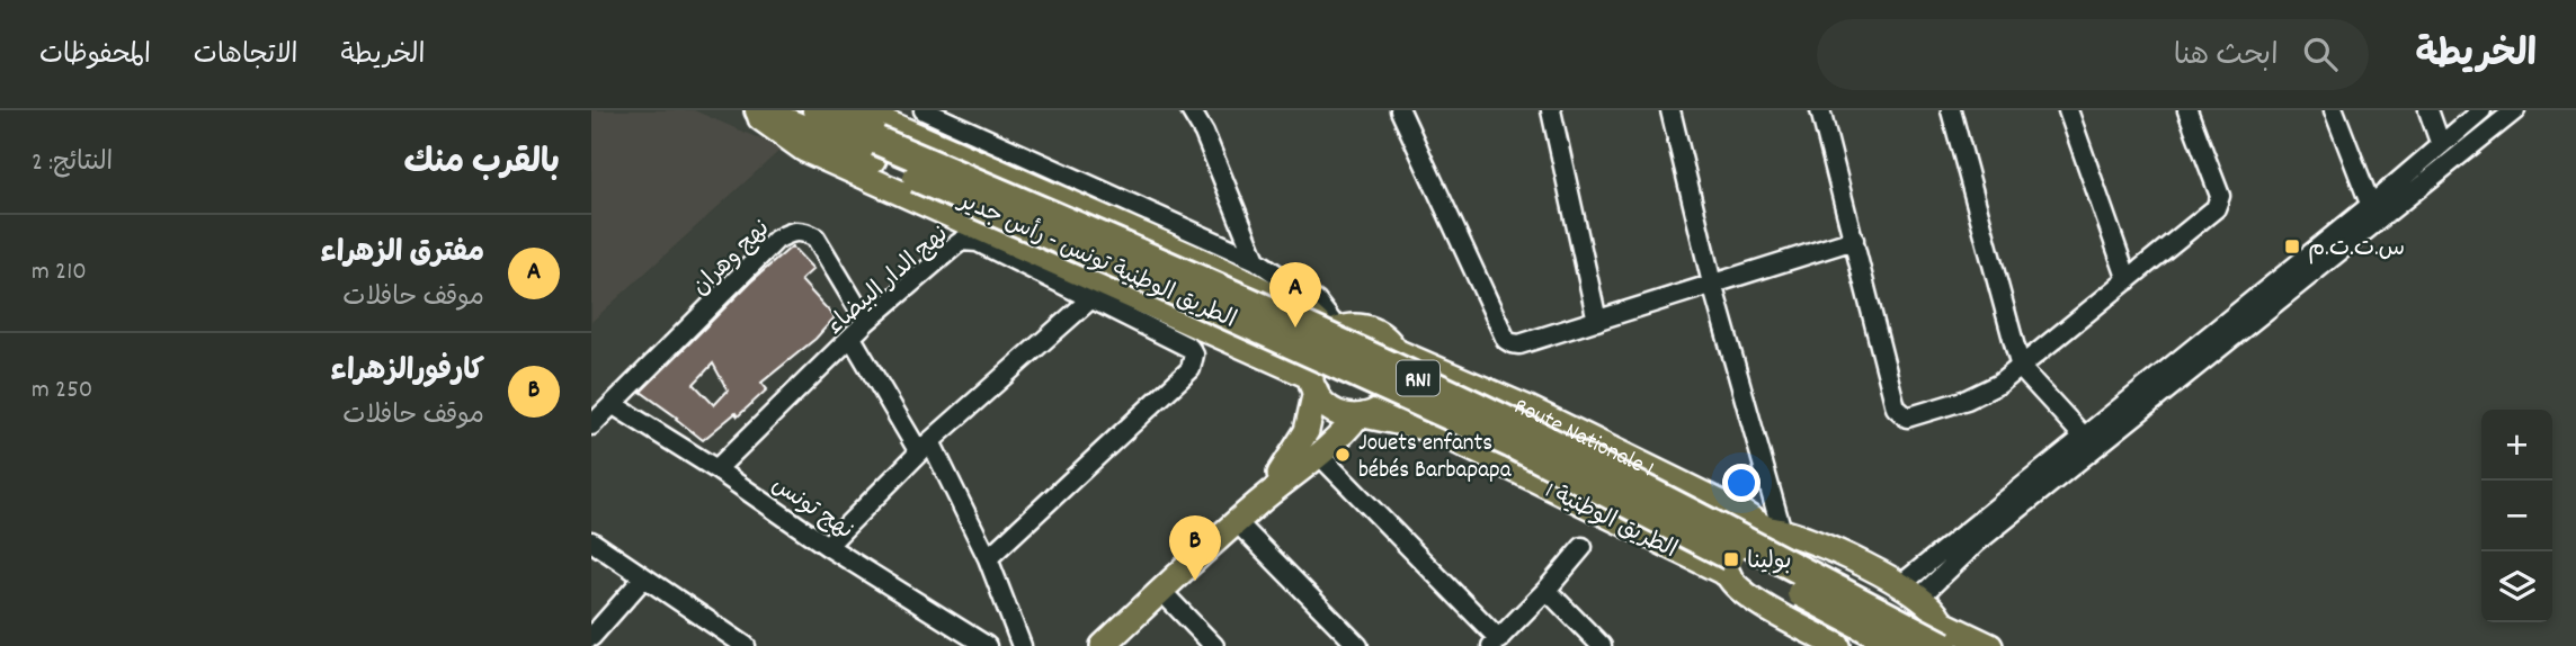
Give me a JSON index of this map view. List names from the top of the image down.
{
  "streets": {
    "highway": ["الطريق الوطنية تونس - رأس جدير", "RN1"],
    "main road": ["Route Nationale 1", "الطريق الوطنية 1"],
    "street": ["نهج وهران", "نهج الدار البيضاء", "نهج تونس"]
  },
  "crossings": [
    ["نهج وهران", "نهج الدار البيضاء"],
    ["نهج وهران", "نهج تونس"],
    ["نهج الدار البيضاء", "نهج تونس"],
    ["RN1", "Route Nationale 1"],
    ["RN1", "الطريق الوطنية 1"],
    ["Route Nationale 1", "الطريق الوطنية 1"]
  ],
  "places": {
    "transit": ["س.ت.ت.م", "بولينا"],
    "other": ["Jouets enfants bébés Barbapapa"]
  },
  "page": {
    "header": "الخريطة",
    "search": "ابحث هنا",
    "nav": ["الخريطة", "الاتجاهات", "المحفوظات"],
    "heading": ["بالقرب منك", "النتائج: 2"],
    "list": [
      {
        "mark": "A",
        "name": "مفترق الزهراء",
        "note": "موقف حافلات",
        "value": "210 m"
      },
      {
        "mark": "B",
        "name": "كارفورالزهراء",
        "note": "موقف حافلات",
        "value": "250 m"
      }
    ],
    "pins": ["A", "B"],
    "map_buttons": ["+", "−"]
  }
}
